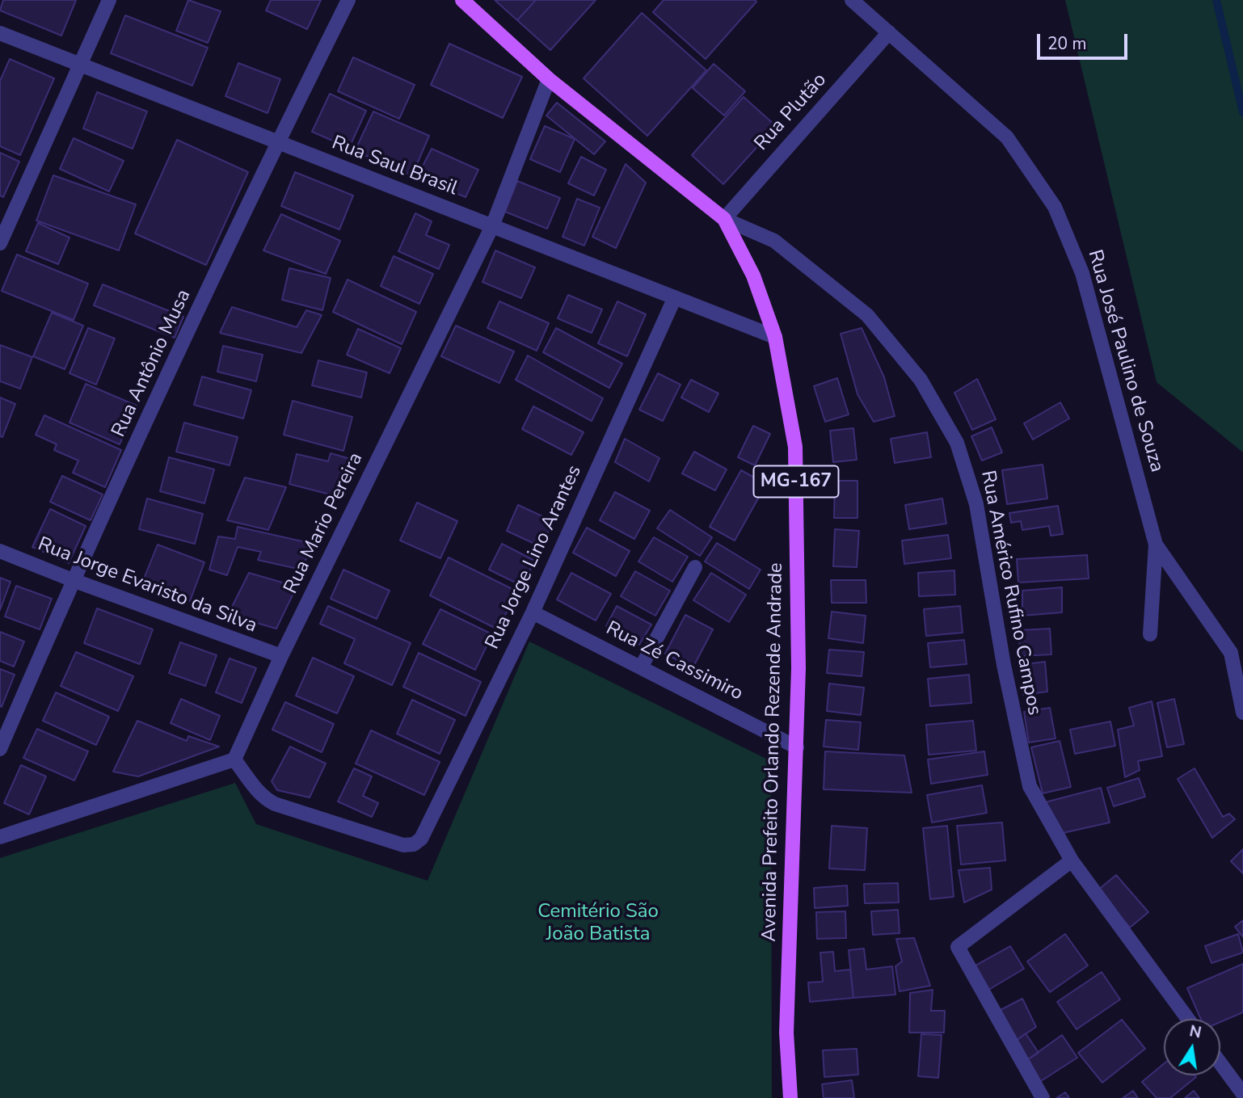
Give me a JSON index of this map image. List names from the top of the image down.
{
  "streets": {
    "main road": ["MG-167", "Avenida Prefeito Orlando Rezende Andrade"],
    "street": [
      "Rua Plutão",
      "Rua Saul Brasil",
      "Rua José Paulino de Souza",
      "Rua Antônio Musa",
      "Rua Mario Pereira",
      "Rua Jorge Lino Arantes",
      "Rua Jorge Evaristo da Silva",
      "Rua Américo Rufino Campos",
      "Rua Zé Cassimiro"
    ]
  },
  "crossings": [
    ["Rua Plutão", "Rua José Paulino de Souza"],
    ["Rua Plutão", "Rua Américo Rufino Campos"],
    ["Rua Plutão", "Avenida Prefeito Orlando Rezende Andrade"],
    ["Rua Saul Brasil", "Rua Antônio Musa"],
    ["Rua Saul Brasil", "Rua Mario Pereira"],
    ["Rua Saul Brasil", "Rua Jorge Lino Arantes"],
    ["Rua Saul Brasil", "Avenida Prefeito Orlando Rezende Andrade"],
    ["Rua Antônio Musa", "Rua Jorge Evaristo da Silva"],
    ["Rua Mario Pereira", "Rua Jorge Lino Arantes"],
    ["Rua Mario Pereira", "Rua Jorge Evaristo da Silva"],
    ["Rua Mario Pereira", "Avenida Prefeito Orlando Rezende Andrade"],
    ["Rua Jorge Lino Arantes", "Rua Zé Cassimiro"],
    ["Rua Américo Rufino Campos", "Avenida Prefeito Orlando Rezende Andrade"],
    ["Rua Zé Cassimiro", "Avenida Prefeito Orlando Rezende Andrade"]
  ],
  "parks": ["Cemitério São João Batista"],
  "scale_bar": "20 m",
  "north": "top"
}
